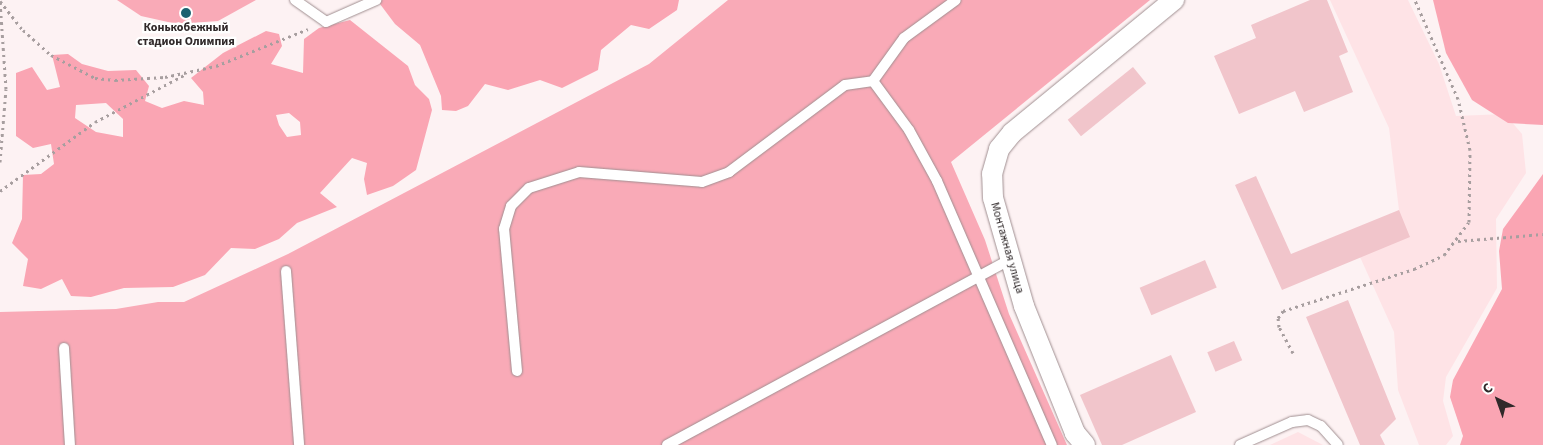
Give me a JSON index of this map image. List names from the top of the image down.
{
  "streets": {
    "street": ["Монтажная улица"]
  },
  "places": ["Конькобежный стадион Олимпия"],
  "north": "top left"
}
